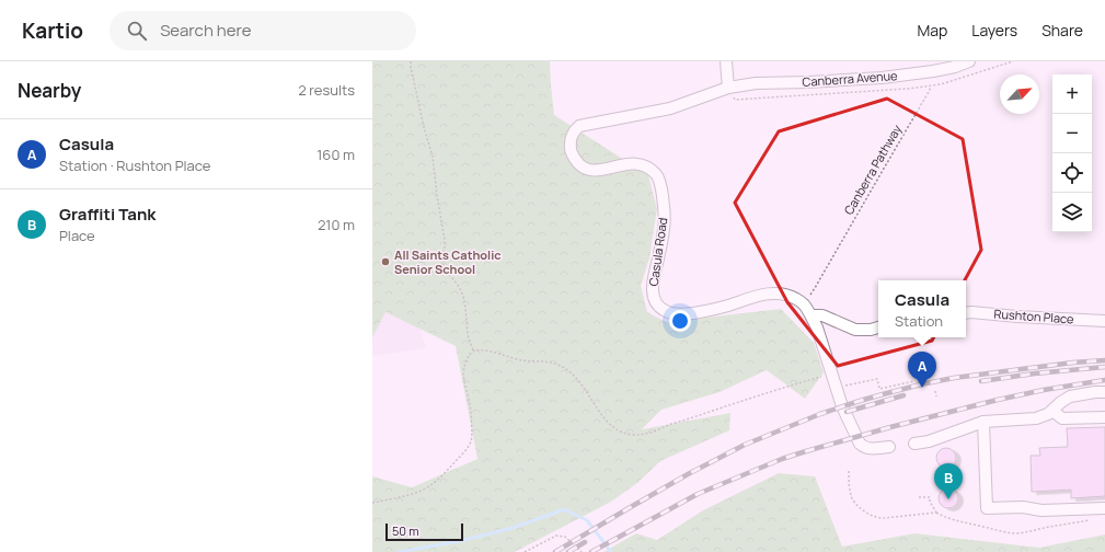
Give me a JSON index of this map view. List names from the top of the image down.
{
  "streets": {
    "street": ["Canberra Avenue", "Casula Road", "Rushton Place"],
    "path": ["Canberra Pathway"]
  },
  "crossings": [
    ["Canberra Avenue", "Casula Road"],
    ["Canberra Pathway", "Casula Road"]
  ],
  "places": ["All Saints Catholic Senior School"],
  "scale_bar": "50 m",
  "north": "top right",
  "page": {
    "header": "Kartio",
    "search": "Search here",
    "nav": ["Map", "Layers", "Share"],
    "heading": ["Nearby", "2 results"],
    "map_buttons": ["+", "−"],
    "list": [
      {
        "mark": "A",
        "name": "Casula",
        "note": "Station · Rushton Place",
        "value": "160 m"
      },
      {
        "mark": "B",
        "name": "Graffiti Tank",
        "note": "Place",
        "value": "210 m"
      }
    ],
    "popup": ["Casula", "Station"],
    "pins": ["A", "B"],
    "scale": "50 m"
  }
}
